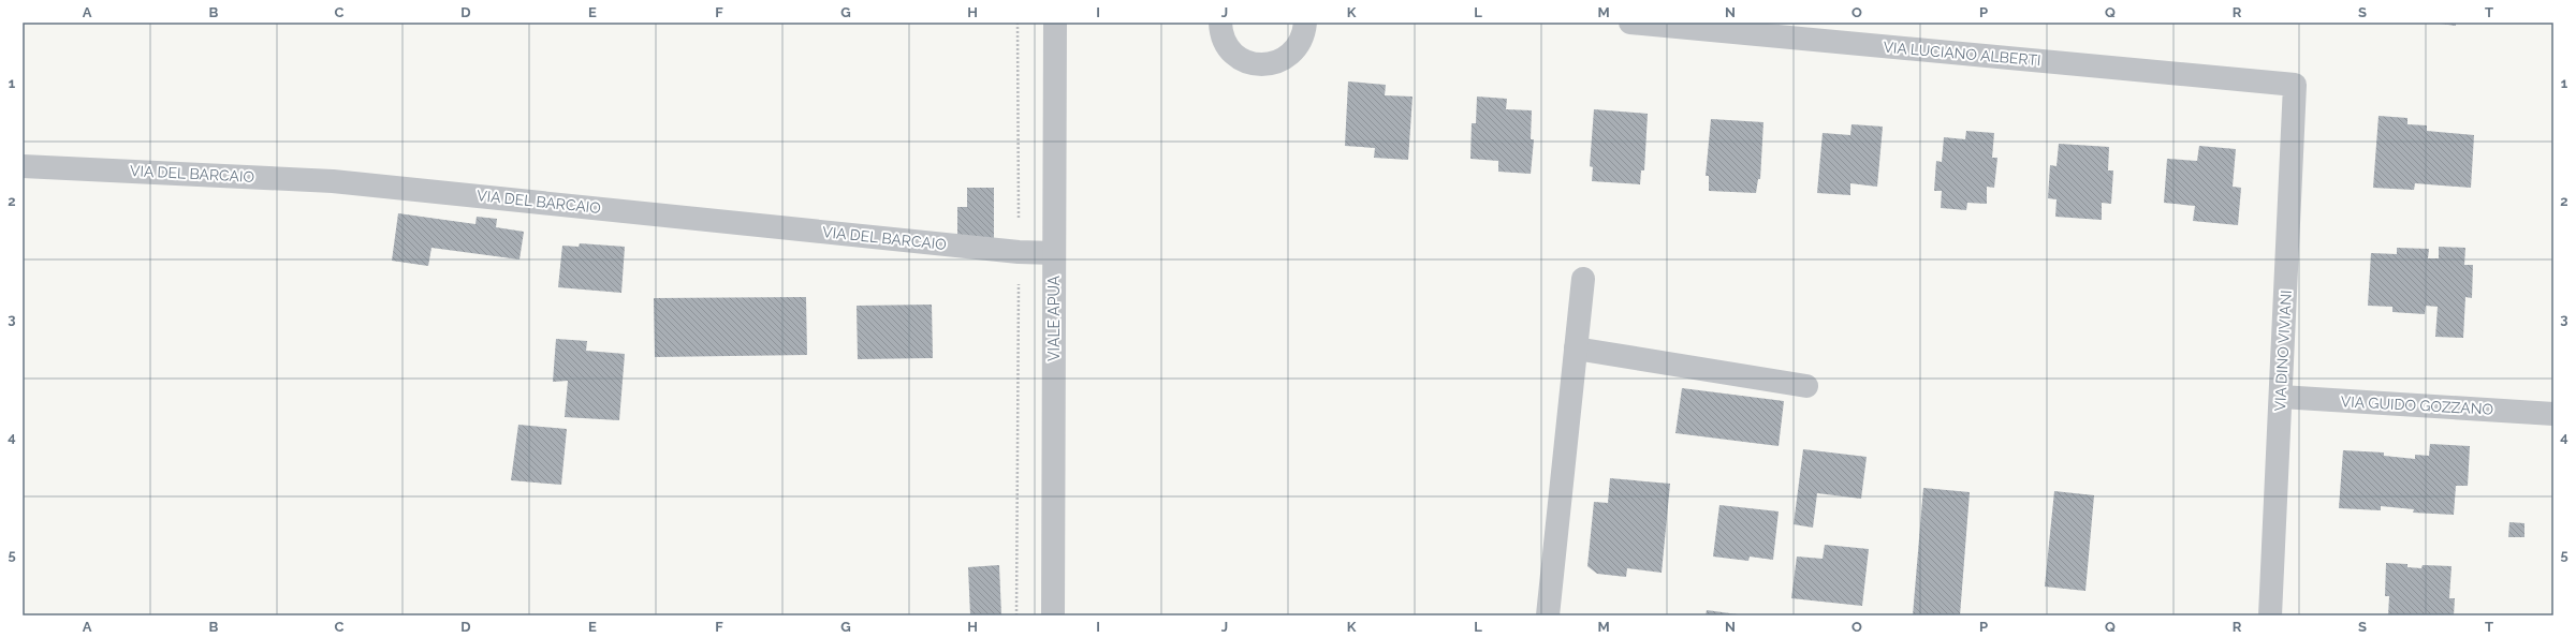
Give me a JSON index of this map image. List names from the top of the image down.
{
  "streets": {
    "street": [
      "VIA LUCIANO ALBERTI",
      "VIA DEL BARCAIO",
      "VIALE APUA",
      "VIA DINO VIVIANI",
      "VIA GUIDO GOZZANO"
    ]
  },
  "crossings": [
    ["VIA LUCIANO ALBERTI", "VIA DINO VIVIANI"],
    ["VIA DEL BARCAIO", "VIALE APUA"],
    ["VIA DINO VIVIANI", "VIA GUIDO GOZZANO"]
  ],
  "grid": {
    "columns": [
      "A",
      "B",
      "C",
      "D",
      "E",
      "F",
      "G",
      "H",
      "I",
      "J",
      "K",
      "L",
      "M",
      "N",
      "O",
      "P",
      "Q",
      "R",
      "S",
      "T"
    ],
    "rows": [
      "1",
      "2",
      "3",
      "4",
      "5"
    ]
  }
}
